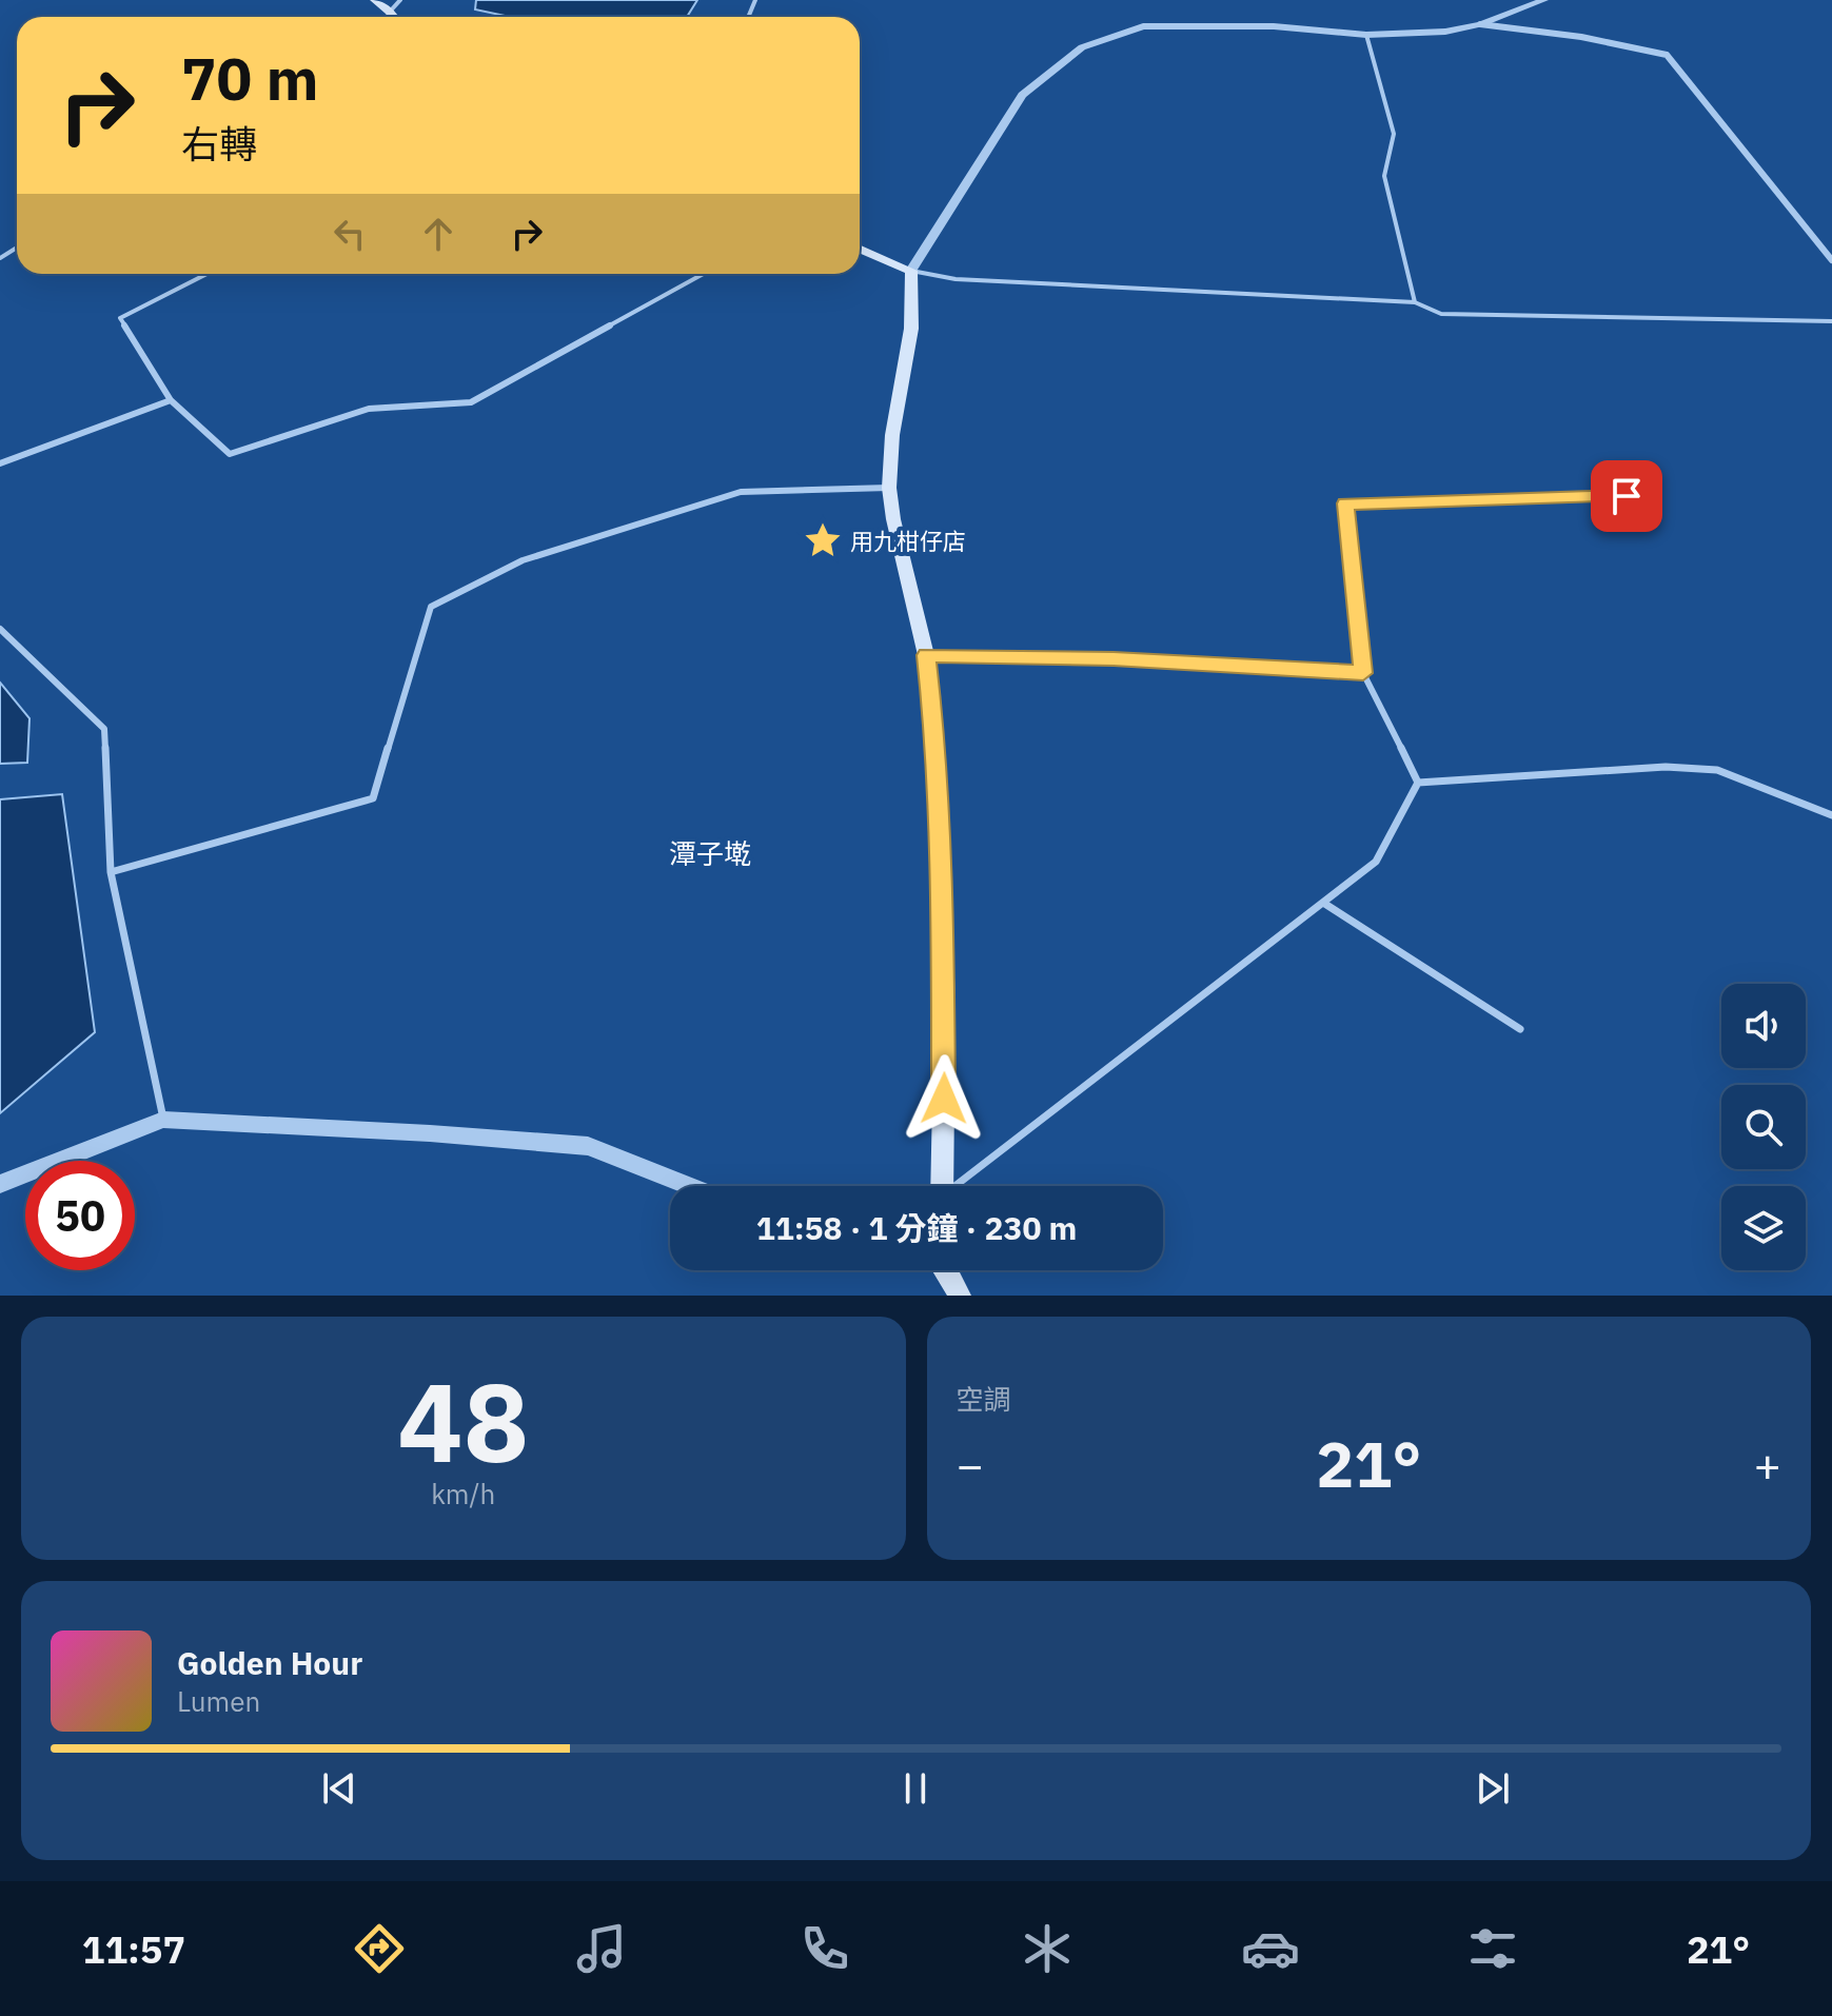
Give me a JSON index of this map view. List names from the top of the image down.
{
  "districts": ["潭子墘"],
  "places": {
    "place": ["用九柑仔店"]
  },
  "page": {
    "turn": ["70 m", "右轉"],
    "limit": "50",
    "trip": "11:58 · 1 分鐘 · 230 m",
    "tile": [
      ["48", "km/h"],
      "空調"
    ],
    "heat": ["−", "21°", "+"],
    "song": ["Golden Hour", "Lumen"],
    "tabs": ["11:57", "21°"]
  }
}
